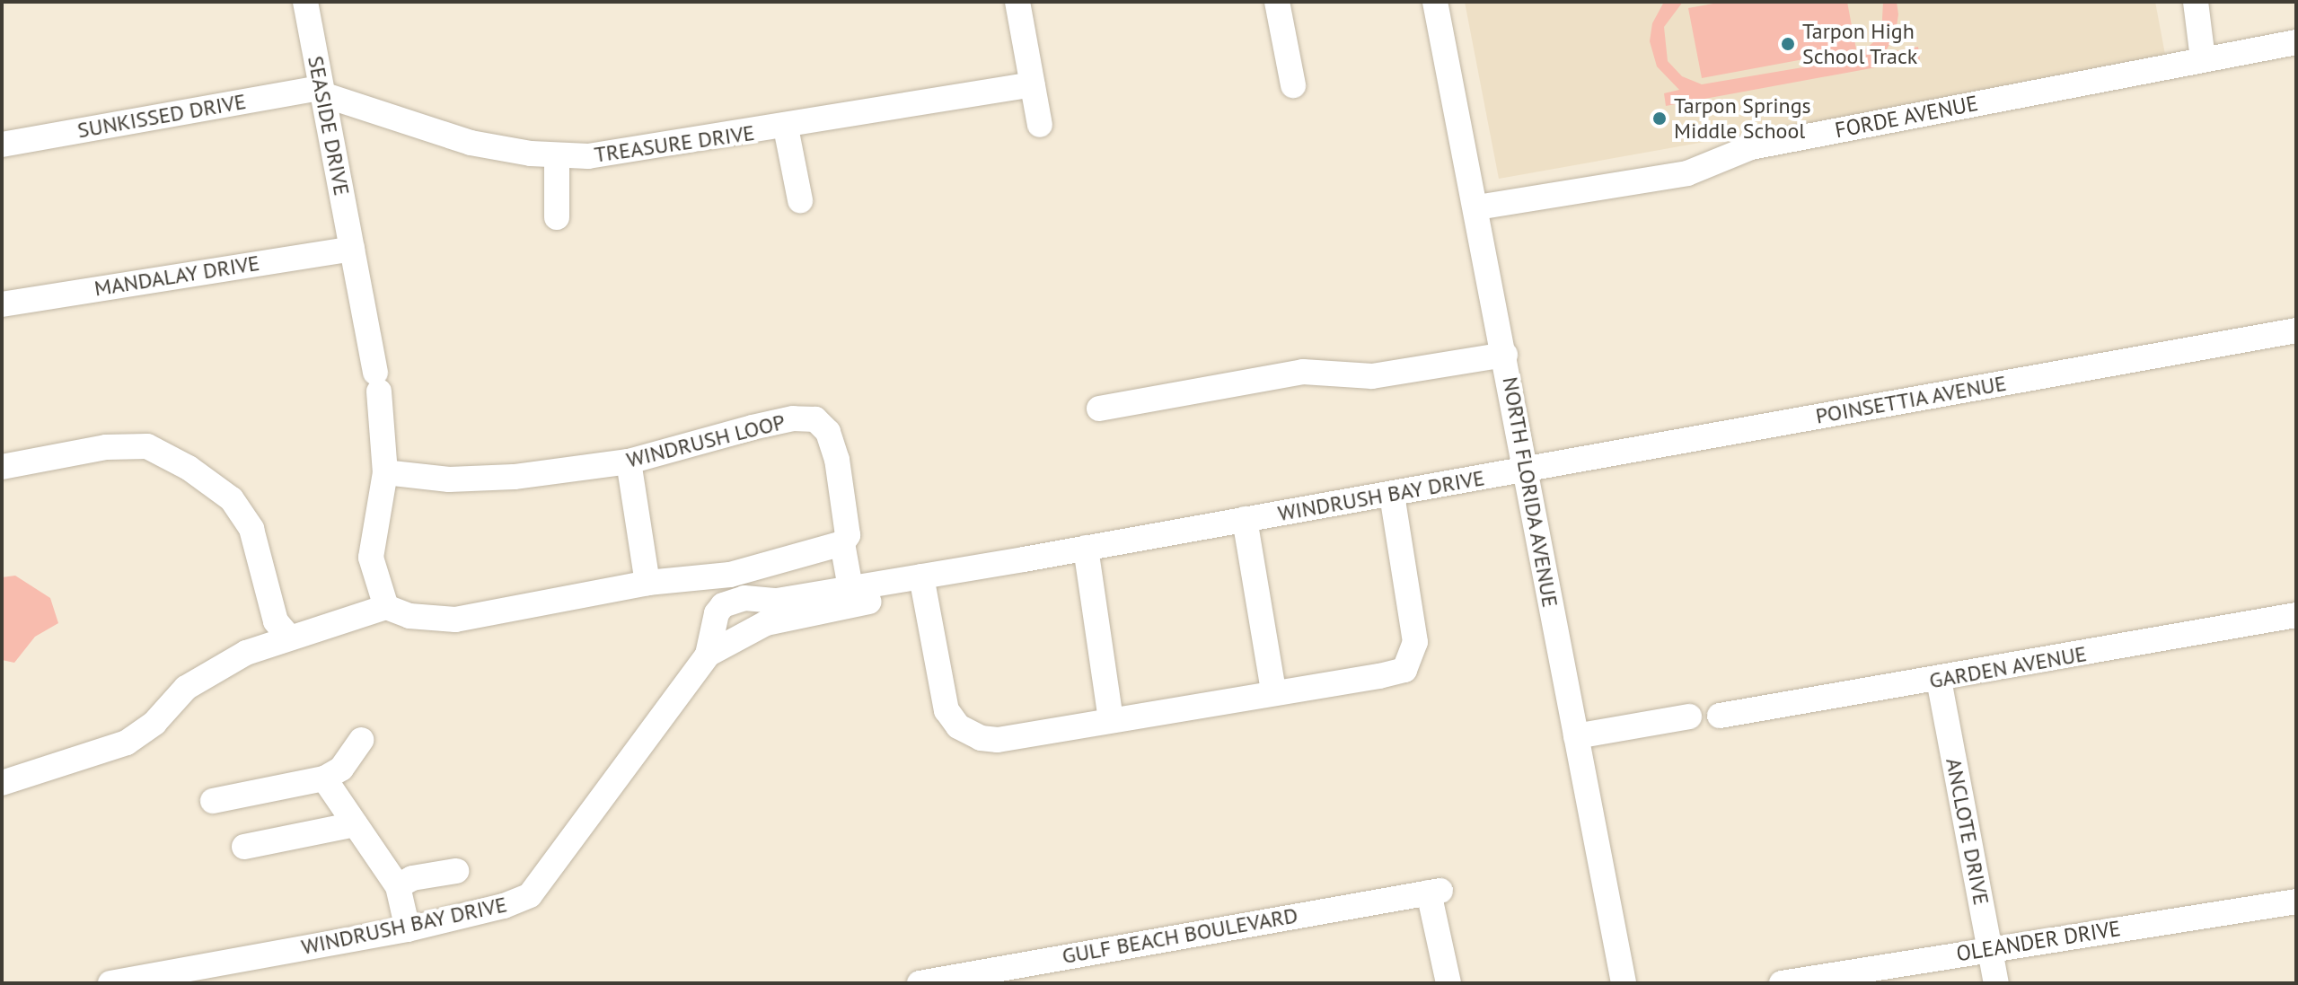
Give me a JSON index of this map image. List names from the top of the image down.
{
  "streets": {
    "street": [
      "SUNKISSED DRIVE",
      "FORDE AVENUE",
      "SEASIDE DRIVE",
      "TREASURE DRIVE",
      "MANDALAY DRIVE",
      "POINSETTIA AVENUE",
      "WINDRUSH LOOP",
      "NORTH FLORIDA AVENUE",
      "WINDRUSH BAY DRIVE",
      "GARDEN AVENUE",
      "ANCLOTE DRIVE",
      "GULF BEACH BOULEVARD",
      "OLEANDER DRIVE"
    ]
  },
  "crossings": [
    ["SUNKISSED DRIVE", "SEASIDE DRIVE"],
    ["SUNKISSED DRIVE", "TREASURE DRIVE"],
    ["FORDE AVENUE", "NORTH FLORIDA AVENUE"],
    ["SEASIDE DRIVE", "TREASURE DRIVE"],
    ["SEASIDE DRIVE", "MANDALAY DRIVE"],
    ["SEASIDE DRIVE", "WINDRUSH LOOP"],
    ["POINSETTIA AVENUE", "NORTH FLORIDA AVENUE"],
    ["POINSETTIA AVENUE", "WINDRUSH BAY DRIVE"],
    ["NORTH FLORIDA AVENUE", "WINDRUSH BAY DRIVE"],
    ["GARDEN AVENUE", "ANCLOTE DRIVE"],
    ["ANCLOTE DRIVE", "OLEANDER DRIVE"]
  ],
  "places": ["Tarpon High School Track", "Tarpon Springs Middle School"]
}
